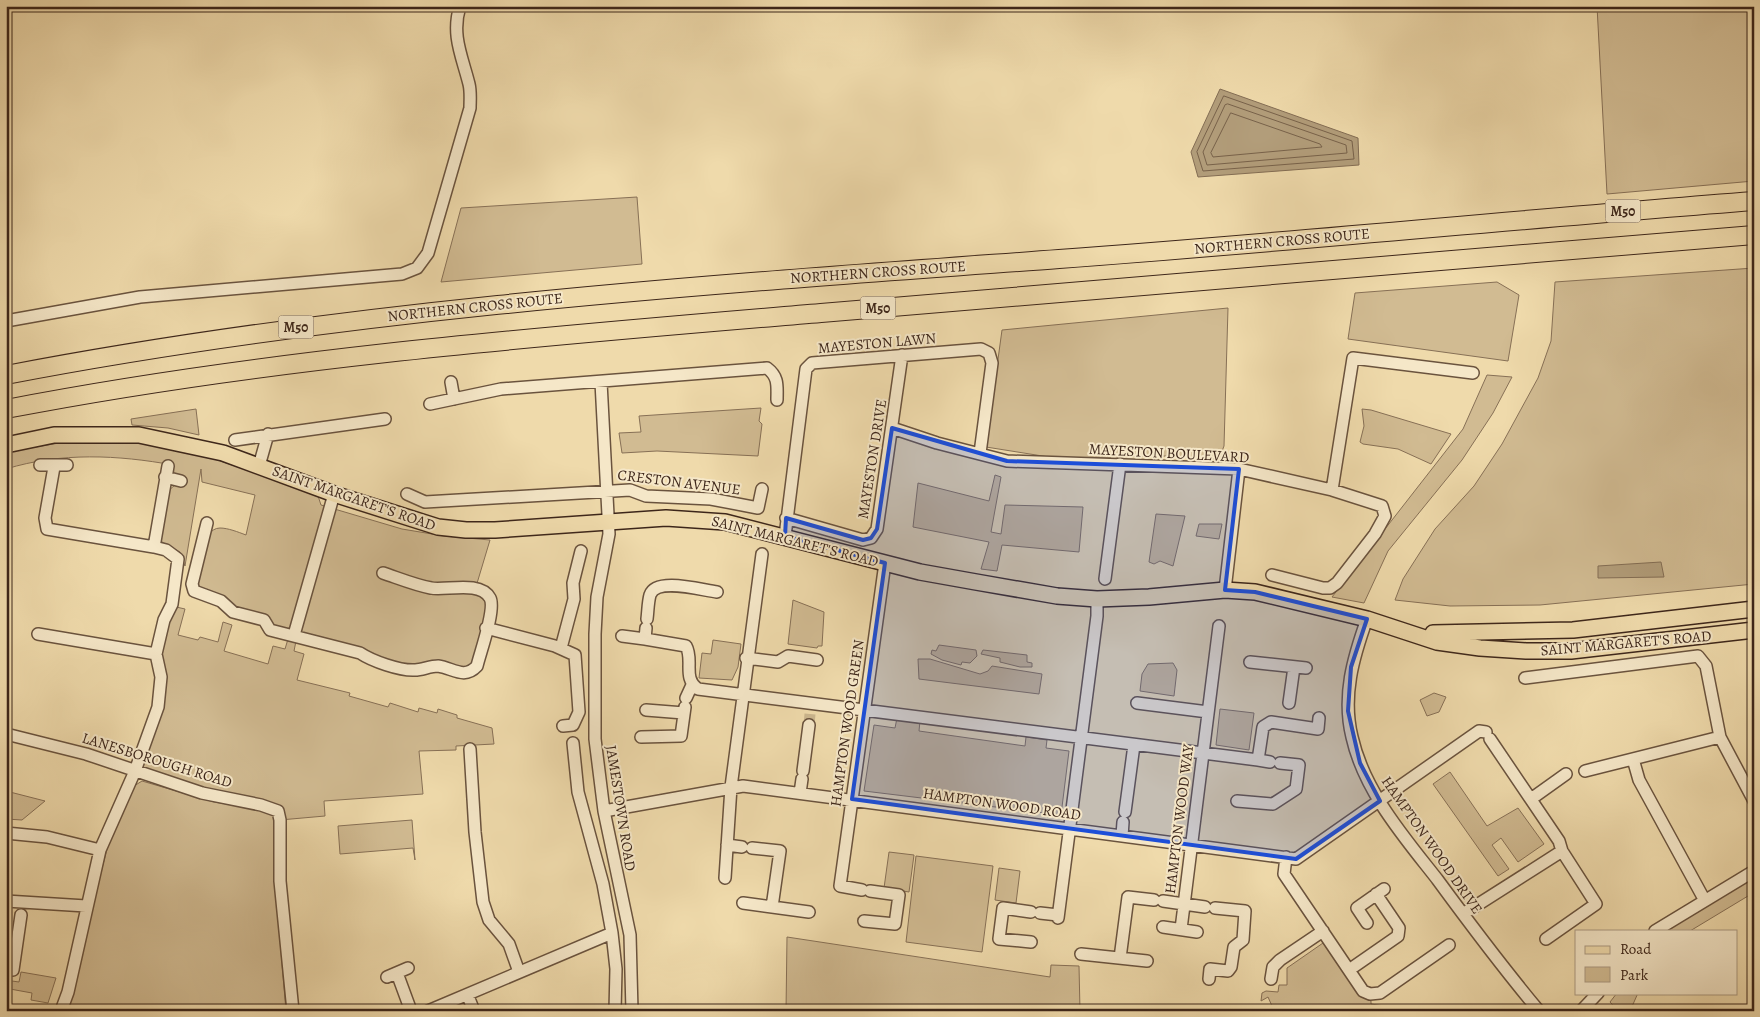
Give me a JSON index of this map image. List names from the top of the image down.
{
  "streets": {
    "highway": ["M50", "NORTHERN CROSS ROUTE"],
    "main road": ["SAINT MARGARET'S ROAD"],
    "street": [
      "MAYESTON LAWN",
      "MAYESTON BOULEVARD",
      "MAYESTON DRIVE",
      "CRESTON AVENUE",
      "HAMPTON WOOD GREEN",
      "LANESBOROUGH ROAD",
      "HAMPTON WOOD ROAD",
      "JAMESTOWN ROAD",
      "HAMPTON WOOD WAY",
      "HAMPTON WOOD DRIVE"
    ]
  },
  "crossings": [
    ["MAYESTON LAWN", "MAYESTON BOULEVARD"],
    ["MAYESTON LAWN", "MAYESTON DRIVE"],
    ["MAYESTON LAWN", "SAINT MARGARET'S ROAD"],
    ["MAYESTON BOULEVARD", "MAYESTON DRIVE"],
    ["CRESTON AVENUE", "JAMESTOWN ROAD"],
    ["SAINT MARGARET'S ROAD", "HAMPTON WOOD GREEN"],
    ["SAINT MARGARET'S ROAD", "JAMESTOWN ROAD"],
    ["SAINT MARGARET'S ROAD", "HAMPTON WOOD DRIVE"],
    ["HAMPTON WOOD GREEN", "HAMPTON WOOD ROAD"],
    ["HAMPTON WOOD ROAD", "JAMESTOWN ROAD"],
    ["HAMPTON WOOD ROAD", "HAMPTON WOOD WAY"],
    ["HAMPTON WOOD ROAD", "HAMPTON WOOD DRIVE"]
  ],
  "legend": ["Road", "Park"]
}
